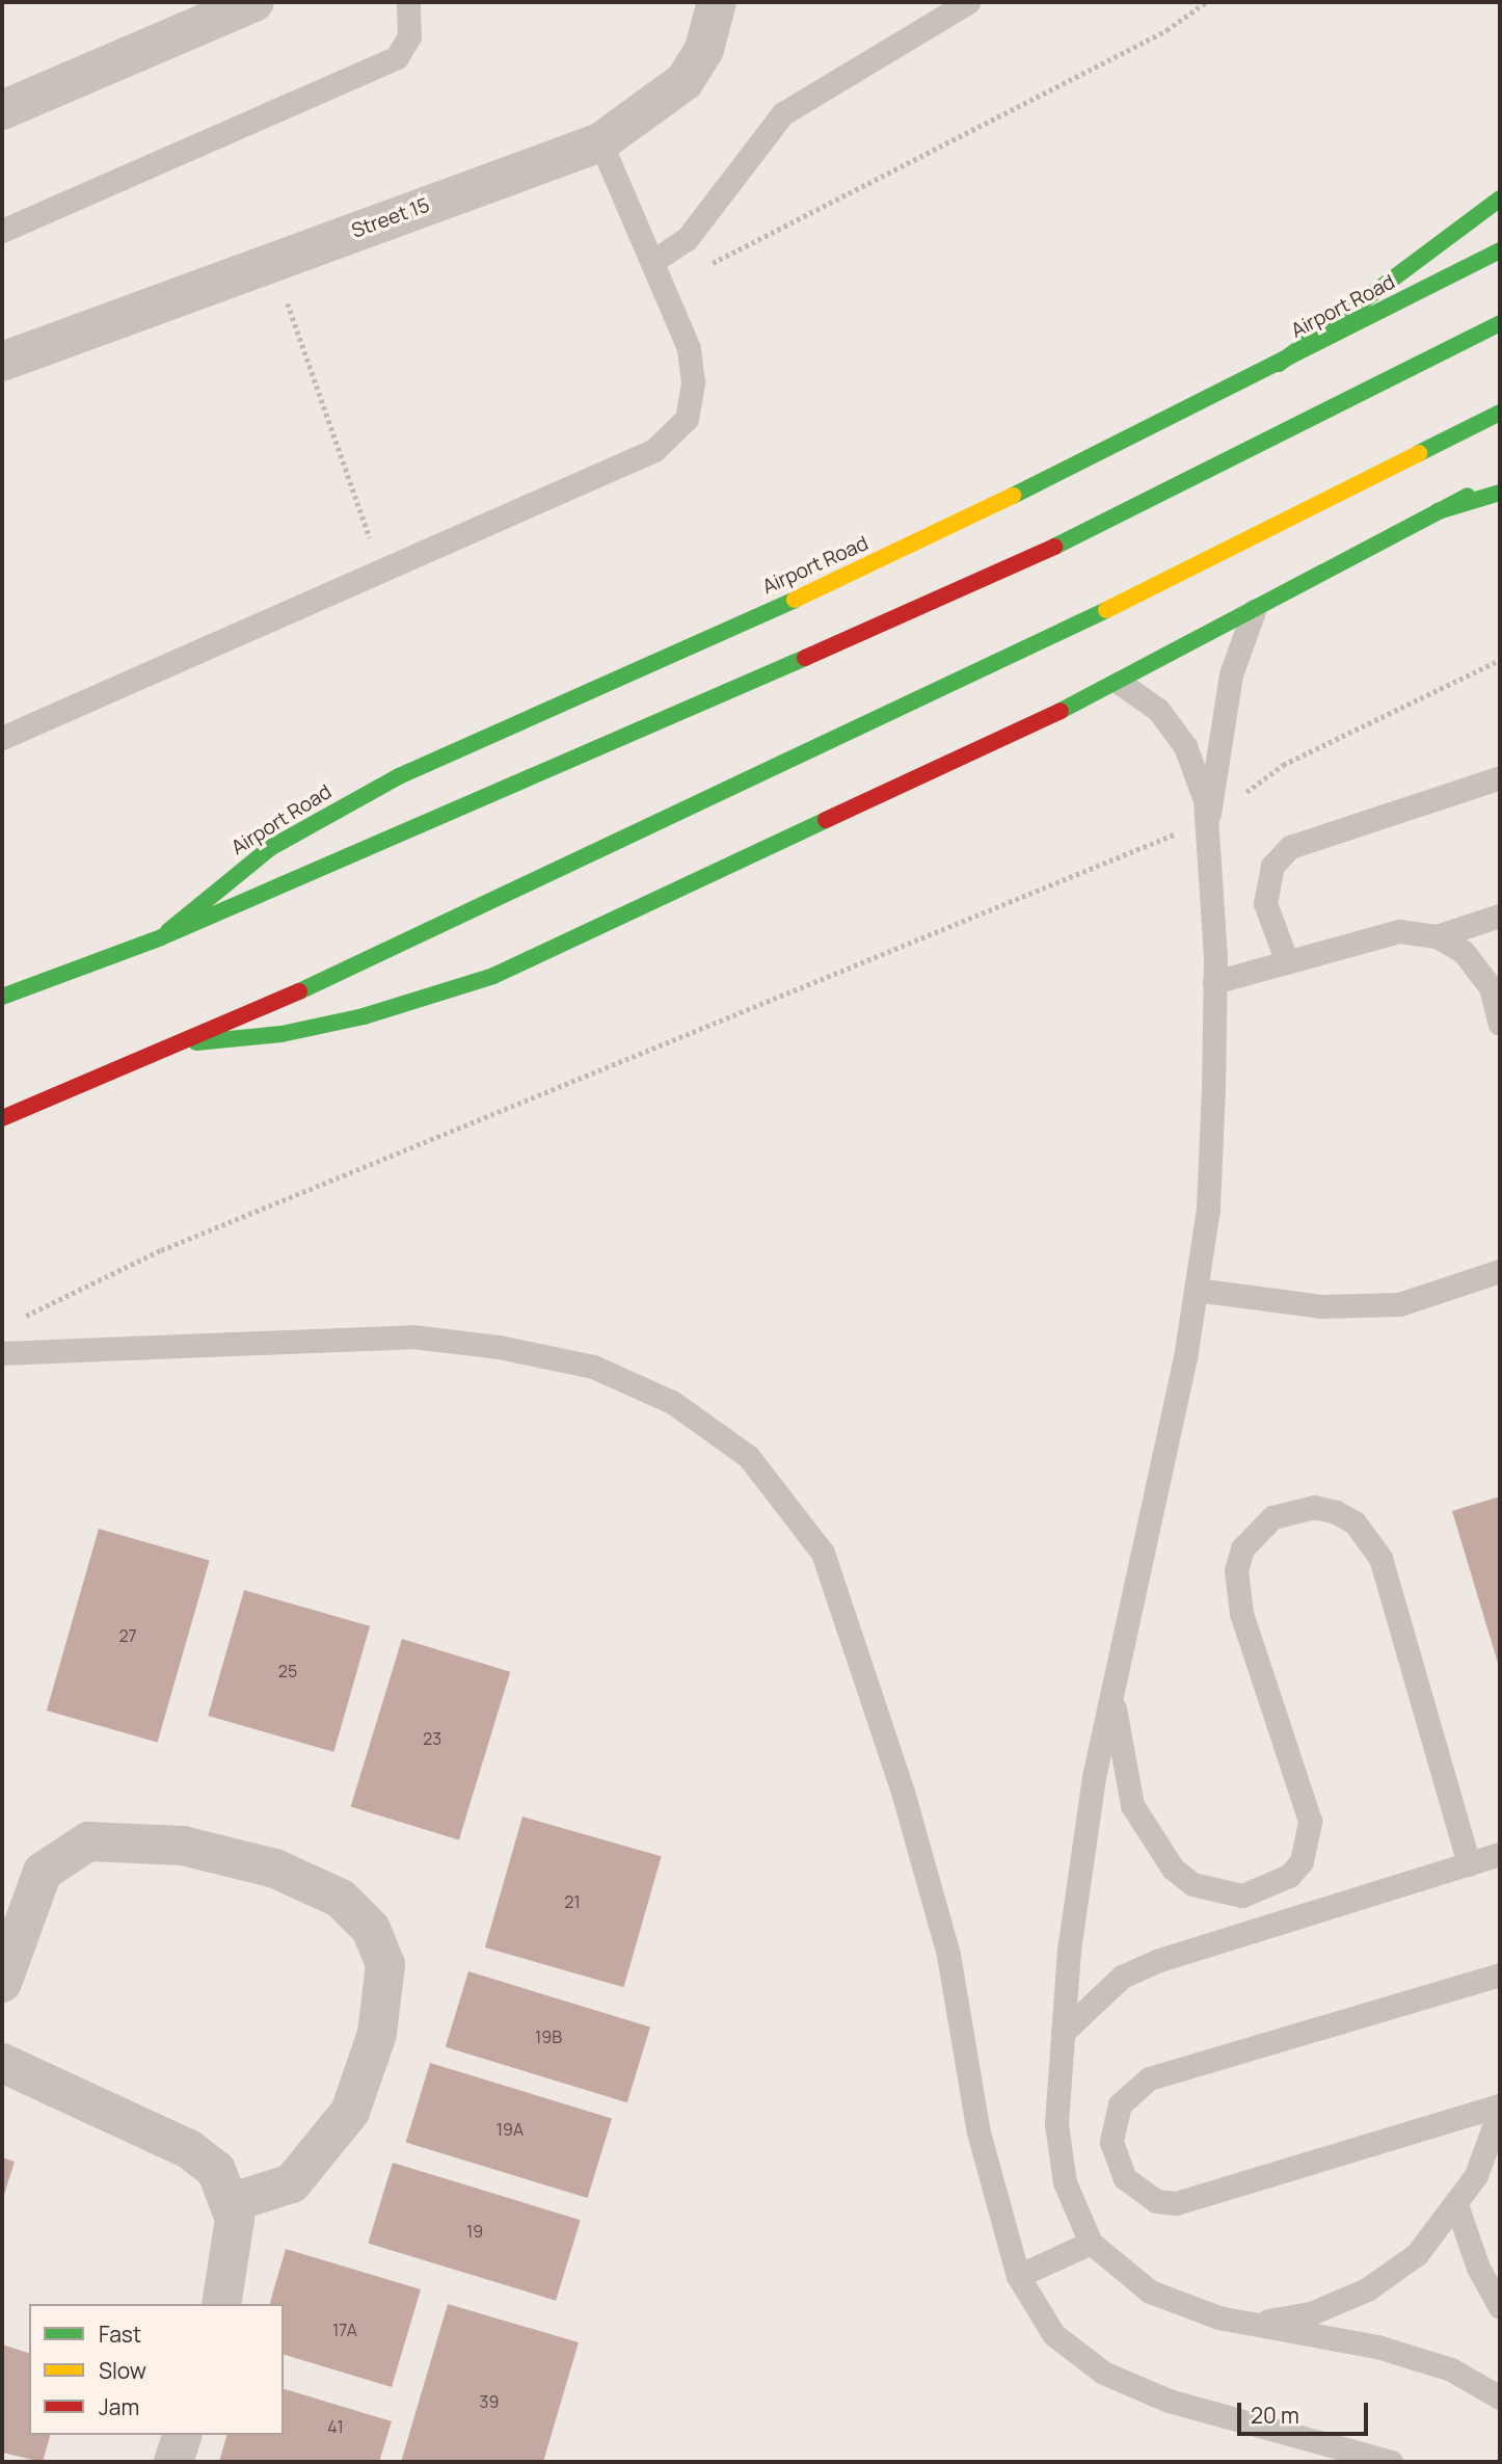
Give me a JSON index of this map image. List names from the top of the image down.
{
  "streets": {
    "main road": ["Airport Road"],
    "street": ["Street 15"]
  },
  "house_numbers": [
    "27",
    "25",
    "23",
    "21",
    "19B",
    "19A",
    "19",
    "17A",
    "39",
    "41"
  ],
  "legend": ["Fast", "Slow", "Jam"],
  "scale_bar": "20 m"
}
